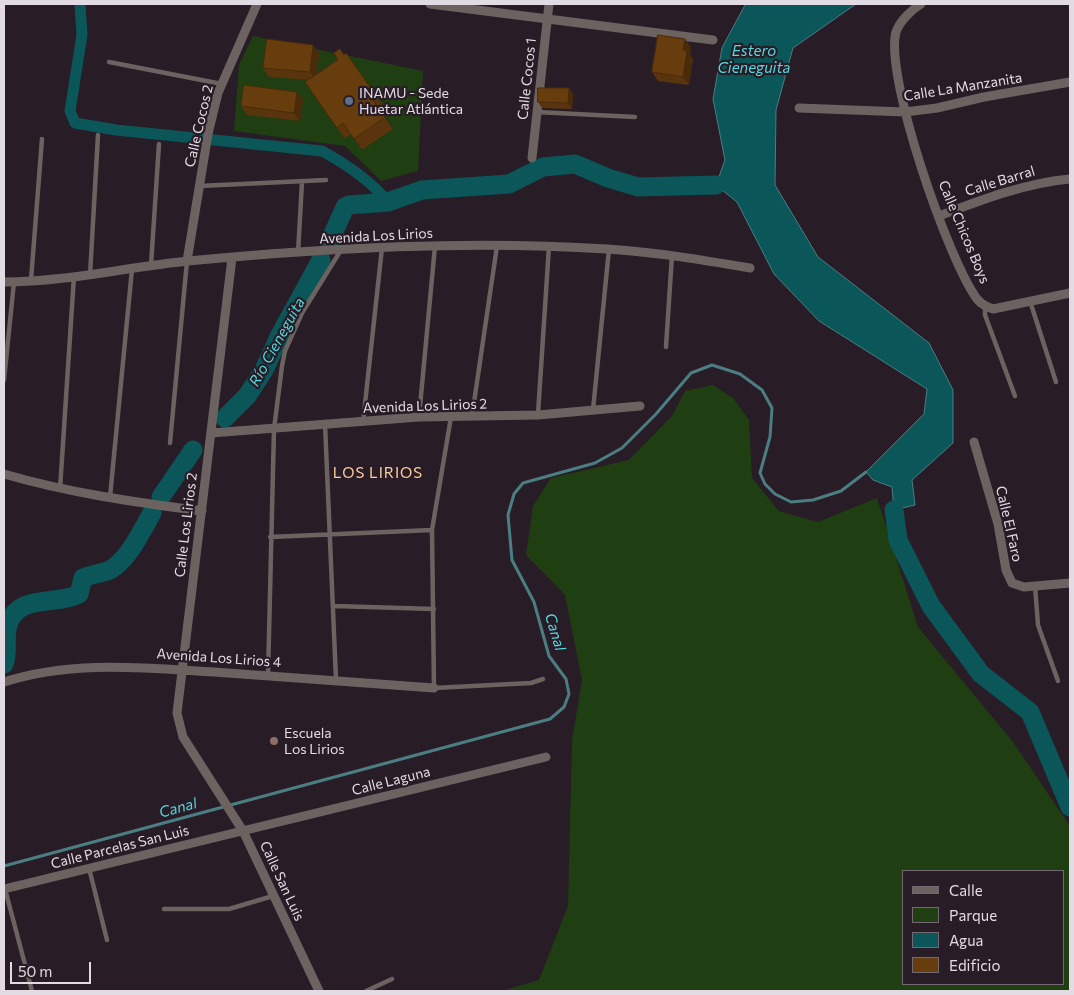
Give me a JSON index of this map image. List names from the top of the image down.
{
  "streets": {
    "street": [
      "Calle Cocos 1",
      "Calle La Manzanita",
      "Calle Cocos 2",
      "Calle Barral",
      "Calle Chicos Boys",
      "Avenida Los Lirios",
      "Avenida Los Lirios 2",
      "Calle El Faro",
      "Calle Los Lirios 2",
      "Avenida Los Lirios 4",
      "Calle Laguna",
      "Calle Parcelas San Luis",
      "Calle San Luis"
    ]
  },
  "crossings": [
    ["Calle La Manzanita", "Calle Chicos Boys"],
    ["Calle Cocos 2", "Avenida Los Lirios"],
    ["Calle Barral", "Calle Chicos Boys"],
    ["Avenida Los Lirios", "Calle Los Lirios 2"],
    ["Avenida Los Lirios 2", "Calle Los Lirios 2"],
    ["Calle Los Lirios 2", "Avenida Los Lirios 4"],
    ["Calle Los Lirios 2", "Calle San Luis"],
    ["Calle Laguna", "Calle Parcelas San Luis"],
    ["Calle Laguna", "Calle San Luis"],
    ["Calle Parcelas San Luis", "Calle San Luis"]
  ],
  "districts": ["LOS LIRIOS"],
  "water": ["Estero Cieneguita", "Río Cieneguita", "Canal"],
  "places": ["INAMU - Sede Huetar Atlántica", "Escuela Los Lirios"],
  "legend": [
    "Calle",
    "Parque",
    "Agua",
    "Edificio"
  ],
  "scale_bar": "50 m"
}
